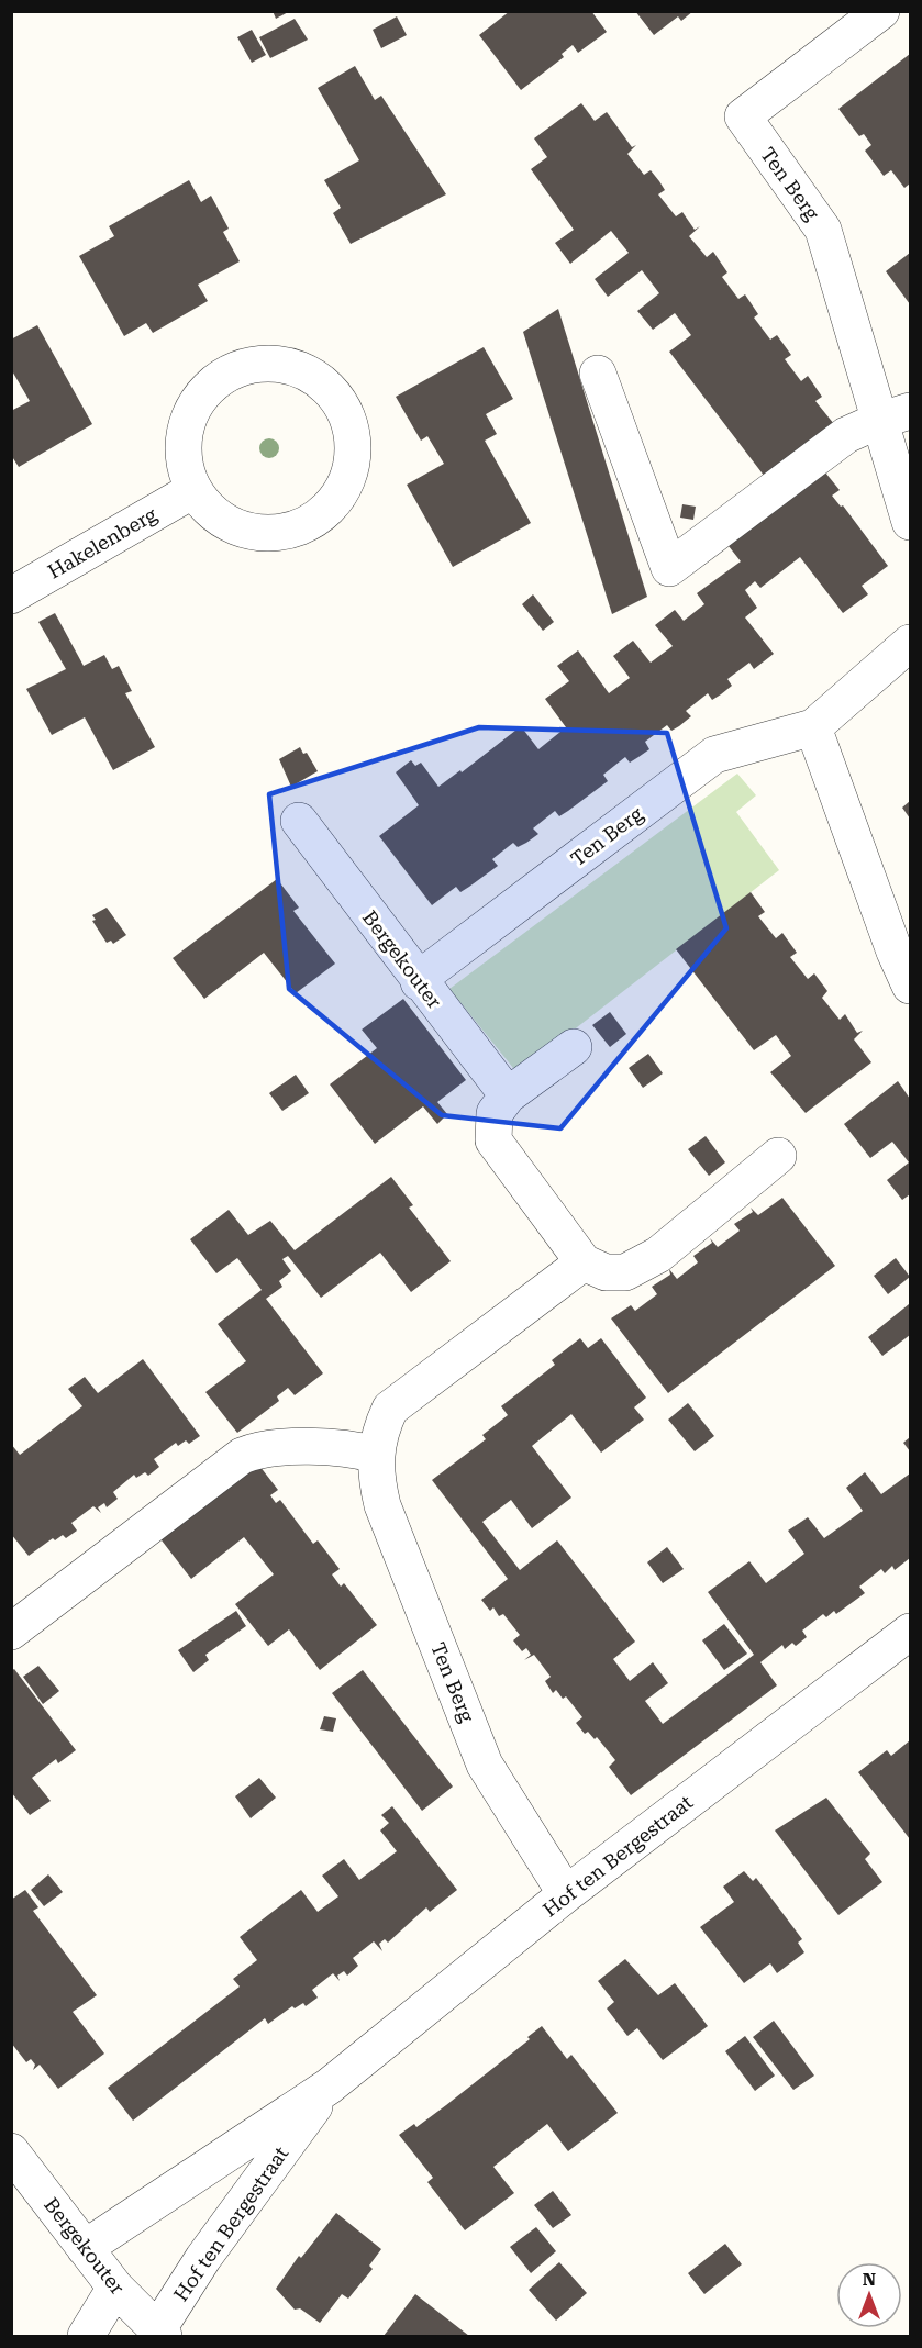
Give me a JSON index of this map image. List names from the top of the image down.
{
  "streets": {
    "street": [
      "Ten Berg",
      "Hakelenberg",
      "Bergekouter",
      "Hof ten Bergestraat"
    ]
  },
  "crossings": [
    ["Ten Berg", "Bergekouter"],
    ["Ten Berg", "Hof ten Bergestraat"],
    ["Bergekouter", "Hof ten Bergestraat"]
  ],
  "north": "top"
}
